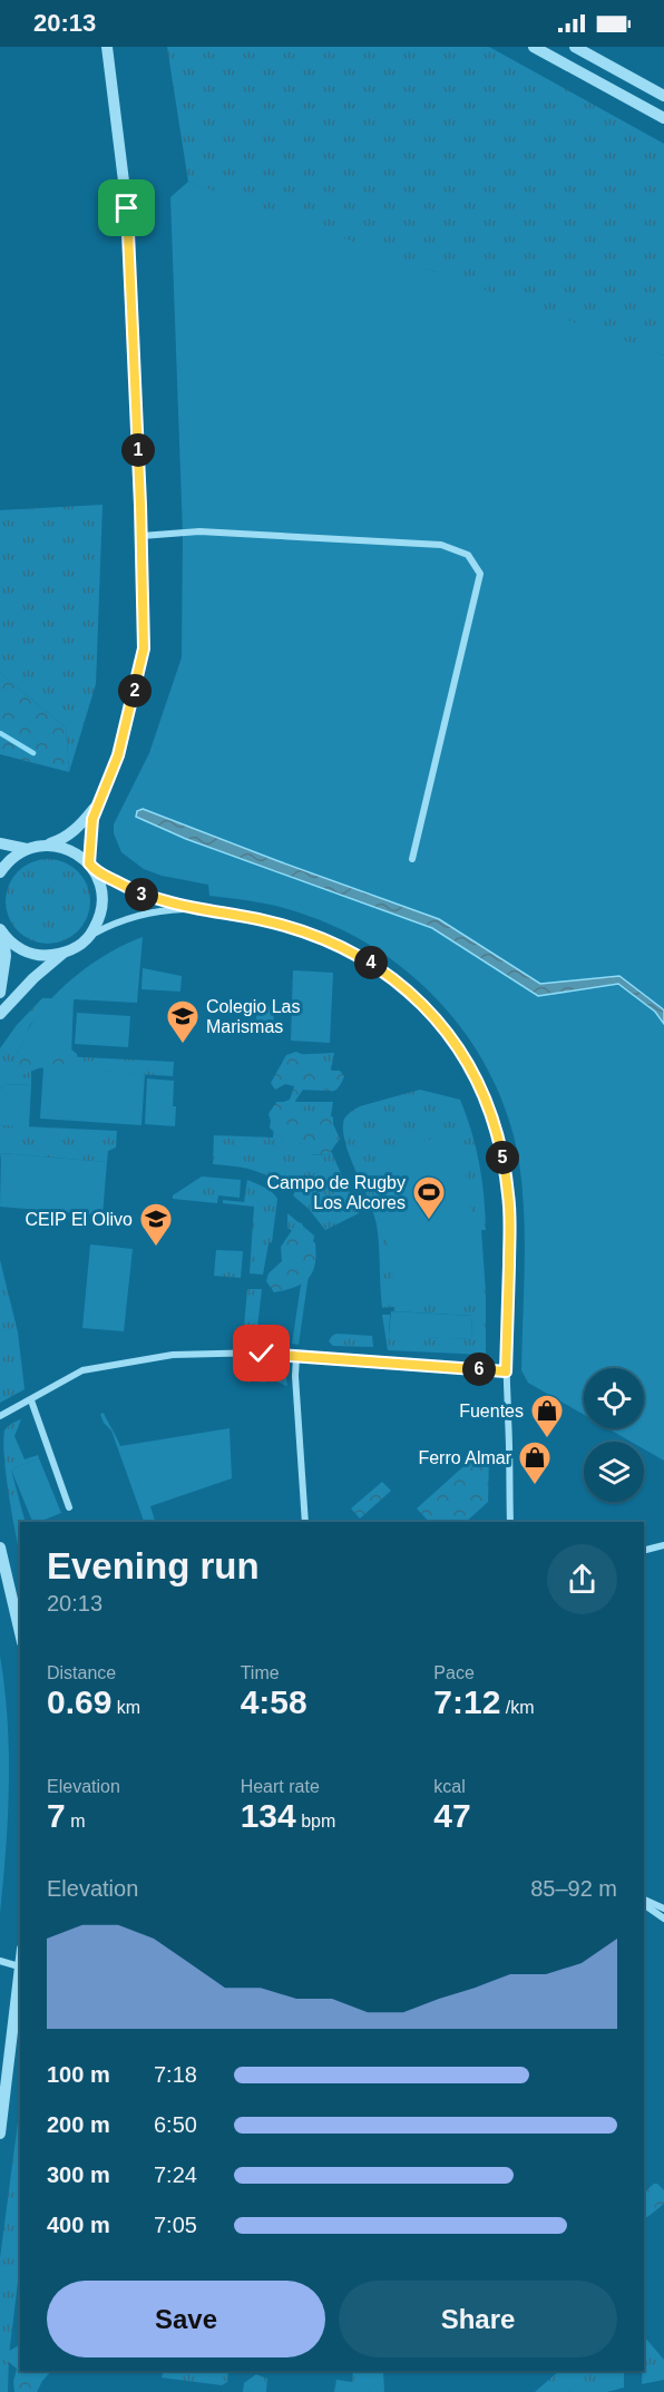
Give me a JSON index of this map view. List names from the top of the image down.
{
  "places": {
    "school or university": ["Colegio Las Marismas", "CEIP El Olivo"],
    "sports": ["Campo de Rugby Los Alcores"],
    "shop": ["Fuentes", "Ferro Almar"]
  },
  "page": {
    "status": "20:13",
    "pins": [
      "1",
      "2",
      "3",
      "4",
      "5",
      "6"
    ],
    "heading": ["Evening run", "20:13"],
    "stats": [
      ["Distance", "0.69 km"],
      ["Time", "4:58"],
      ["Pace", "7:12 /km"],
      ["Elevation", "7 m"],
      ["Heart rate", "134 bpm"],
      ["kcal", "47"]
    ],
    "chart": ["Elevation", "85–92 m"],
    "list": [
      {
        "name": "100 m",
        "note": "7:18"
      },
      {
        "name": "200 m",
        "note": "6:50"
      },
      {
        "name": "300 m",
        "note": "7:24"
      },
      {
        "name": "400 m",
        "note": "7:05"
      }
    ],
    "buttons": ["Save", "Share"]
  }
}
